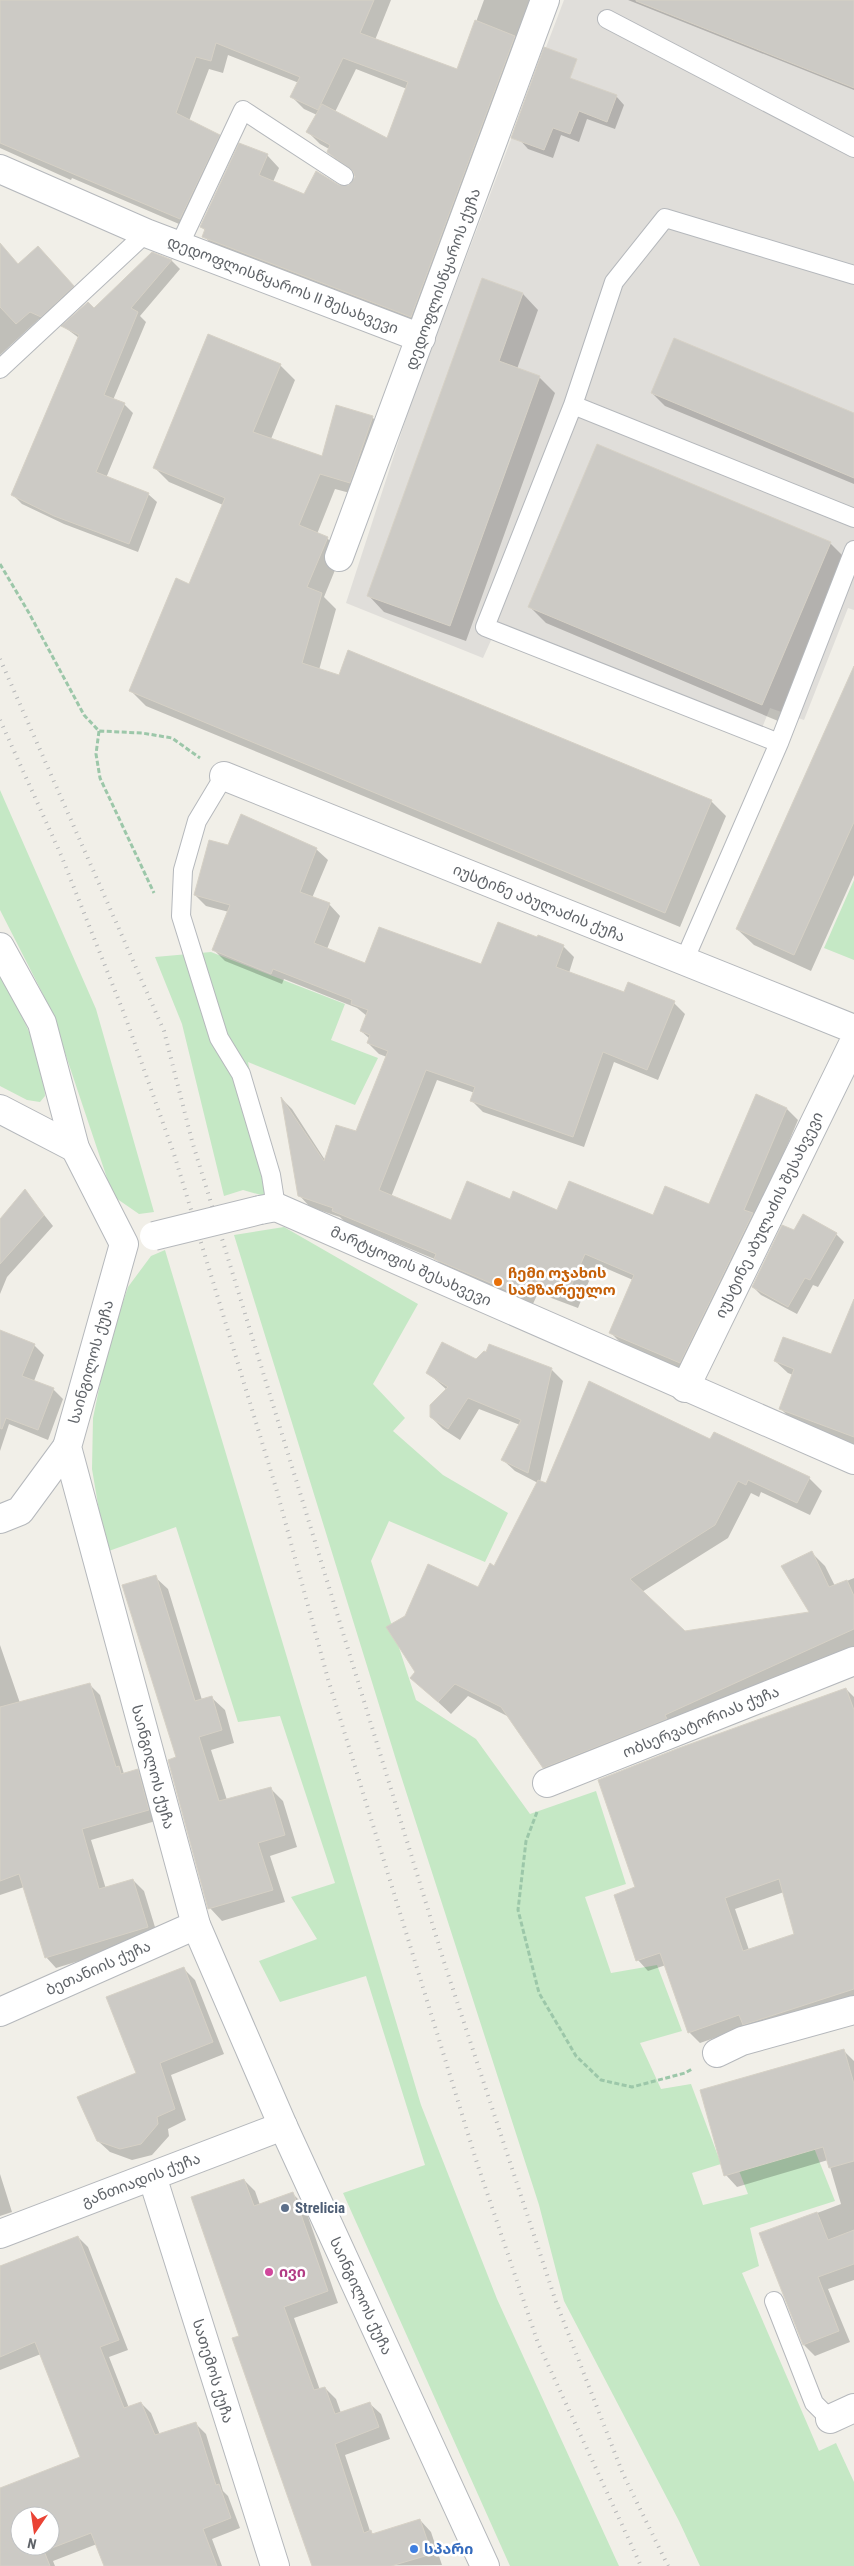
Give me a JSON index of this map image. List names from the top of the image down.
{
  "streets": {
    "street": [
      "დედოფლისწყაროს ქუჩა",
      "დედოფლისწყაროს II შესახვევი",
      "იუსტინე აბულაძის ქუჩა",
      "იუსტინე აბულაძის შესახვევი",
      "მარტყოფის შესახვევი",
      "საინგილოს ქუჩა",
      "ობსერვატორიას ქუჩა",
      "ბეთანიის ქუჩა",
      "განთიადის ქუჩა",
      "სათემოს ქუჩა"
    ]
  },
  "crossings": [
    ["დედოფლისწყაროს ქუჩა", "დედოფლისწყაროს II შესახვევი"],
    ["იუსტინე აბულაძის შესახვევი", "მარტყოფის შესახვევი"],
    ["საინგილოს ქუჩა", "ბეთანიის ქუჩა"],
    ["საინგილოს ქუჩა", "განთიადის ქუჩა"],
    ["განთიადის ქუჩა", "სათემოს ქუჩა"]
  ],
  "places": [
    "ჩემი ოჯახის სამზარეულო",
    "Strelicia",
    "ივი",
    "სპარი"
  ],
  "north": "bottom"
}
